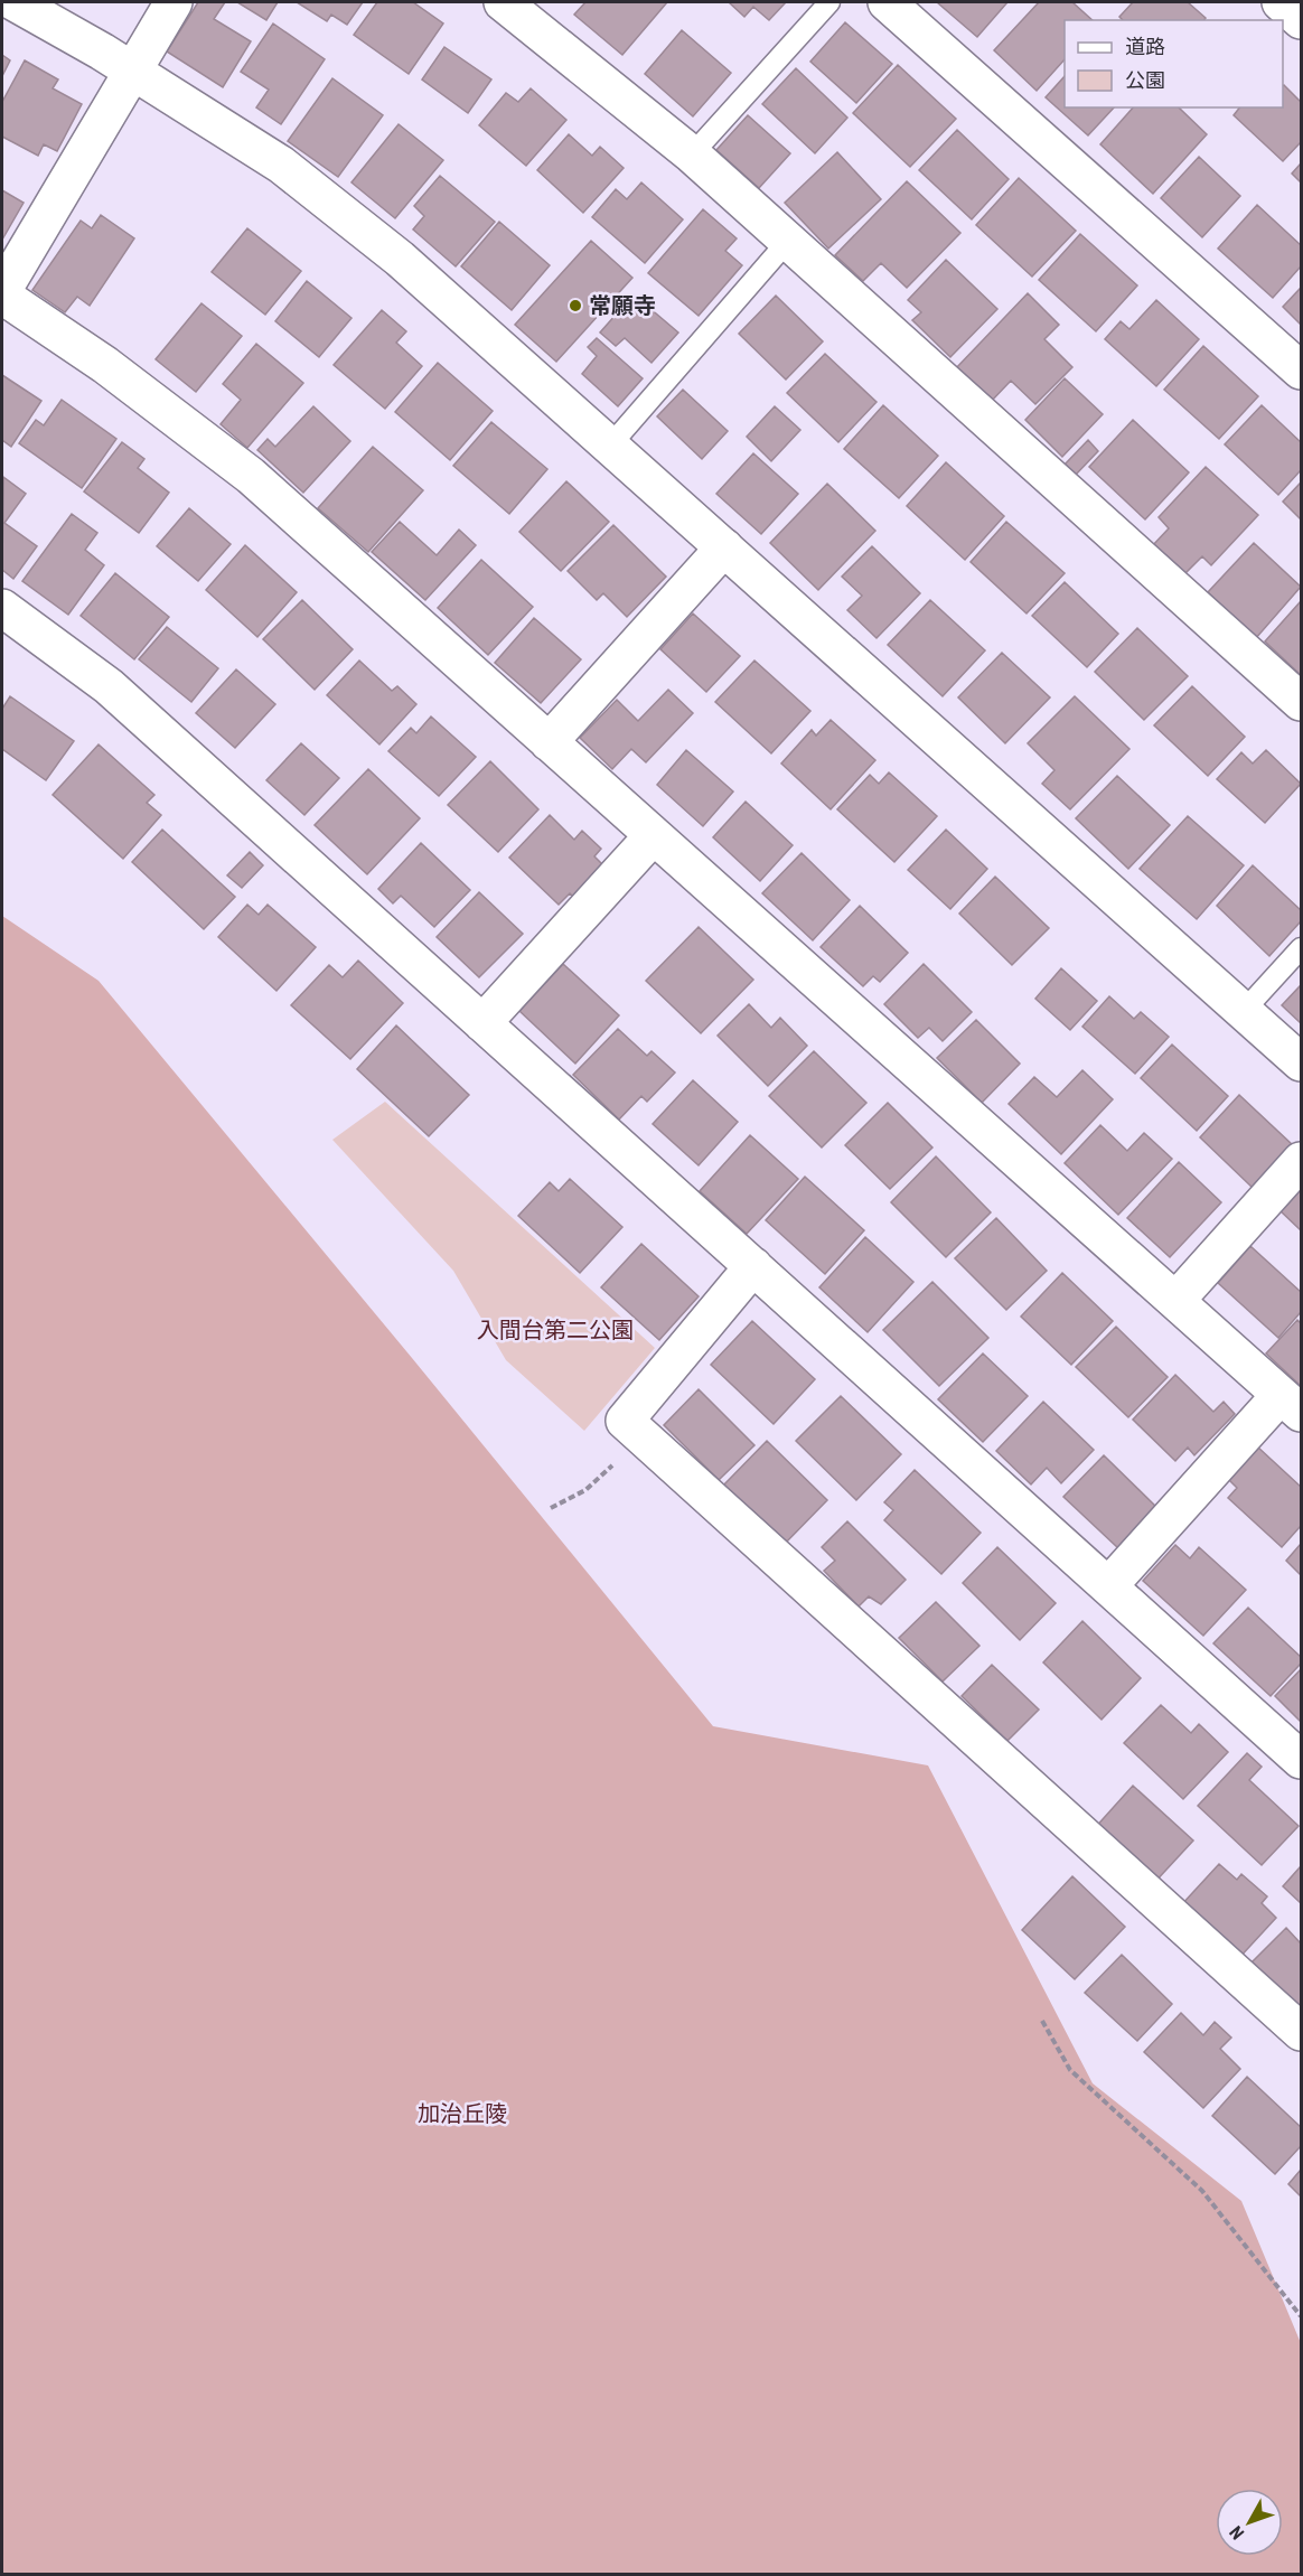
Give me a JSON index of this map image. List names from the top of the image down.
{
  "parks": ["入間台第二公園", "加治丘陵"],
  "places": ["常願寺"],
  "legend": ["道路", "公園"],
  "north": "bottom left"
}
